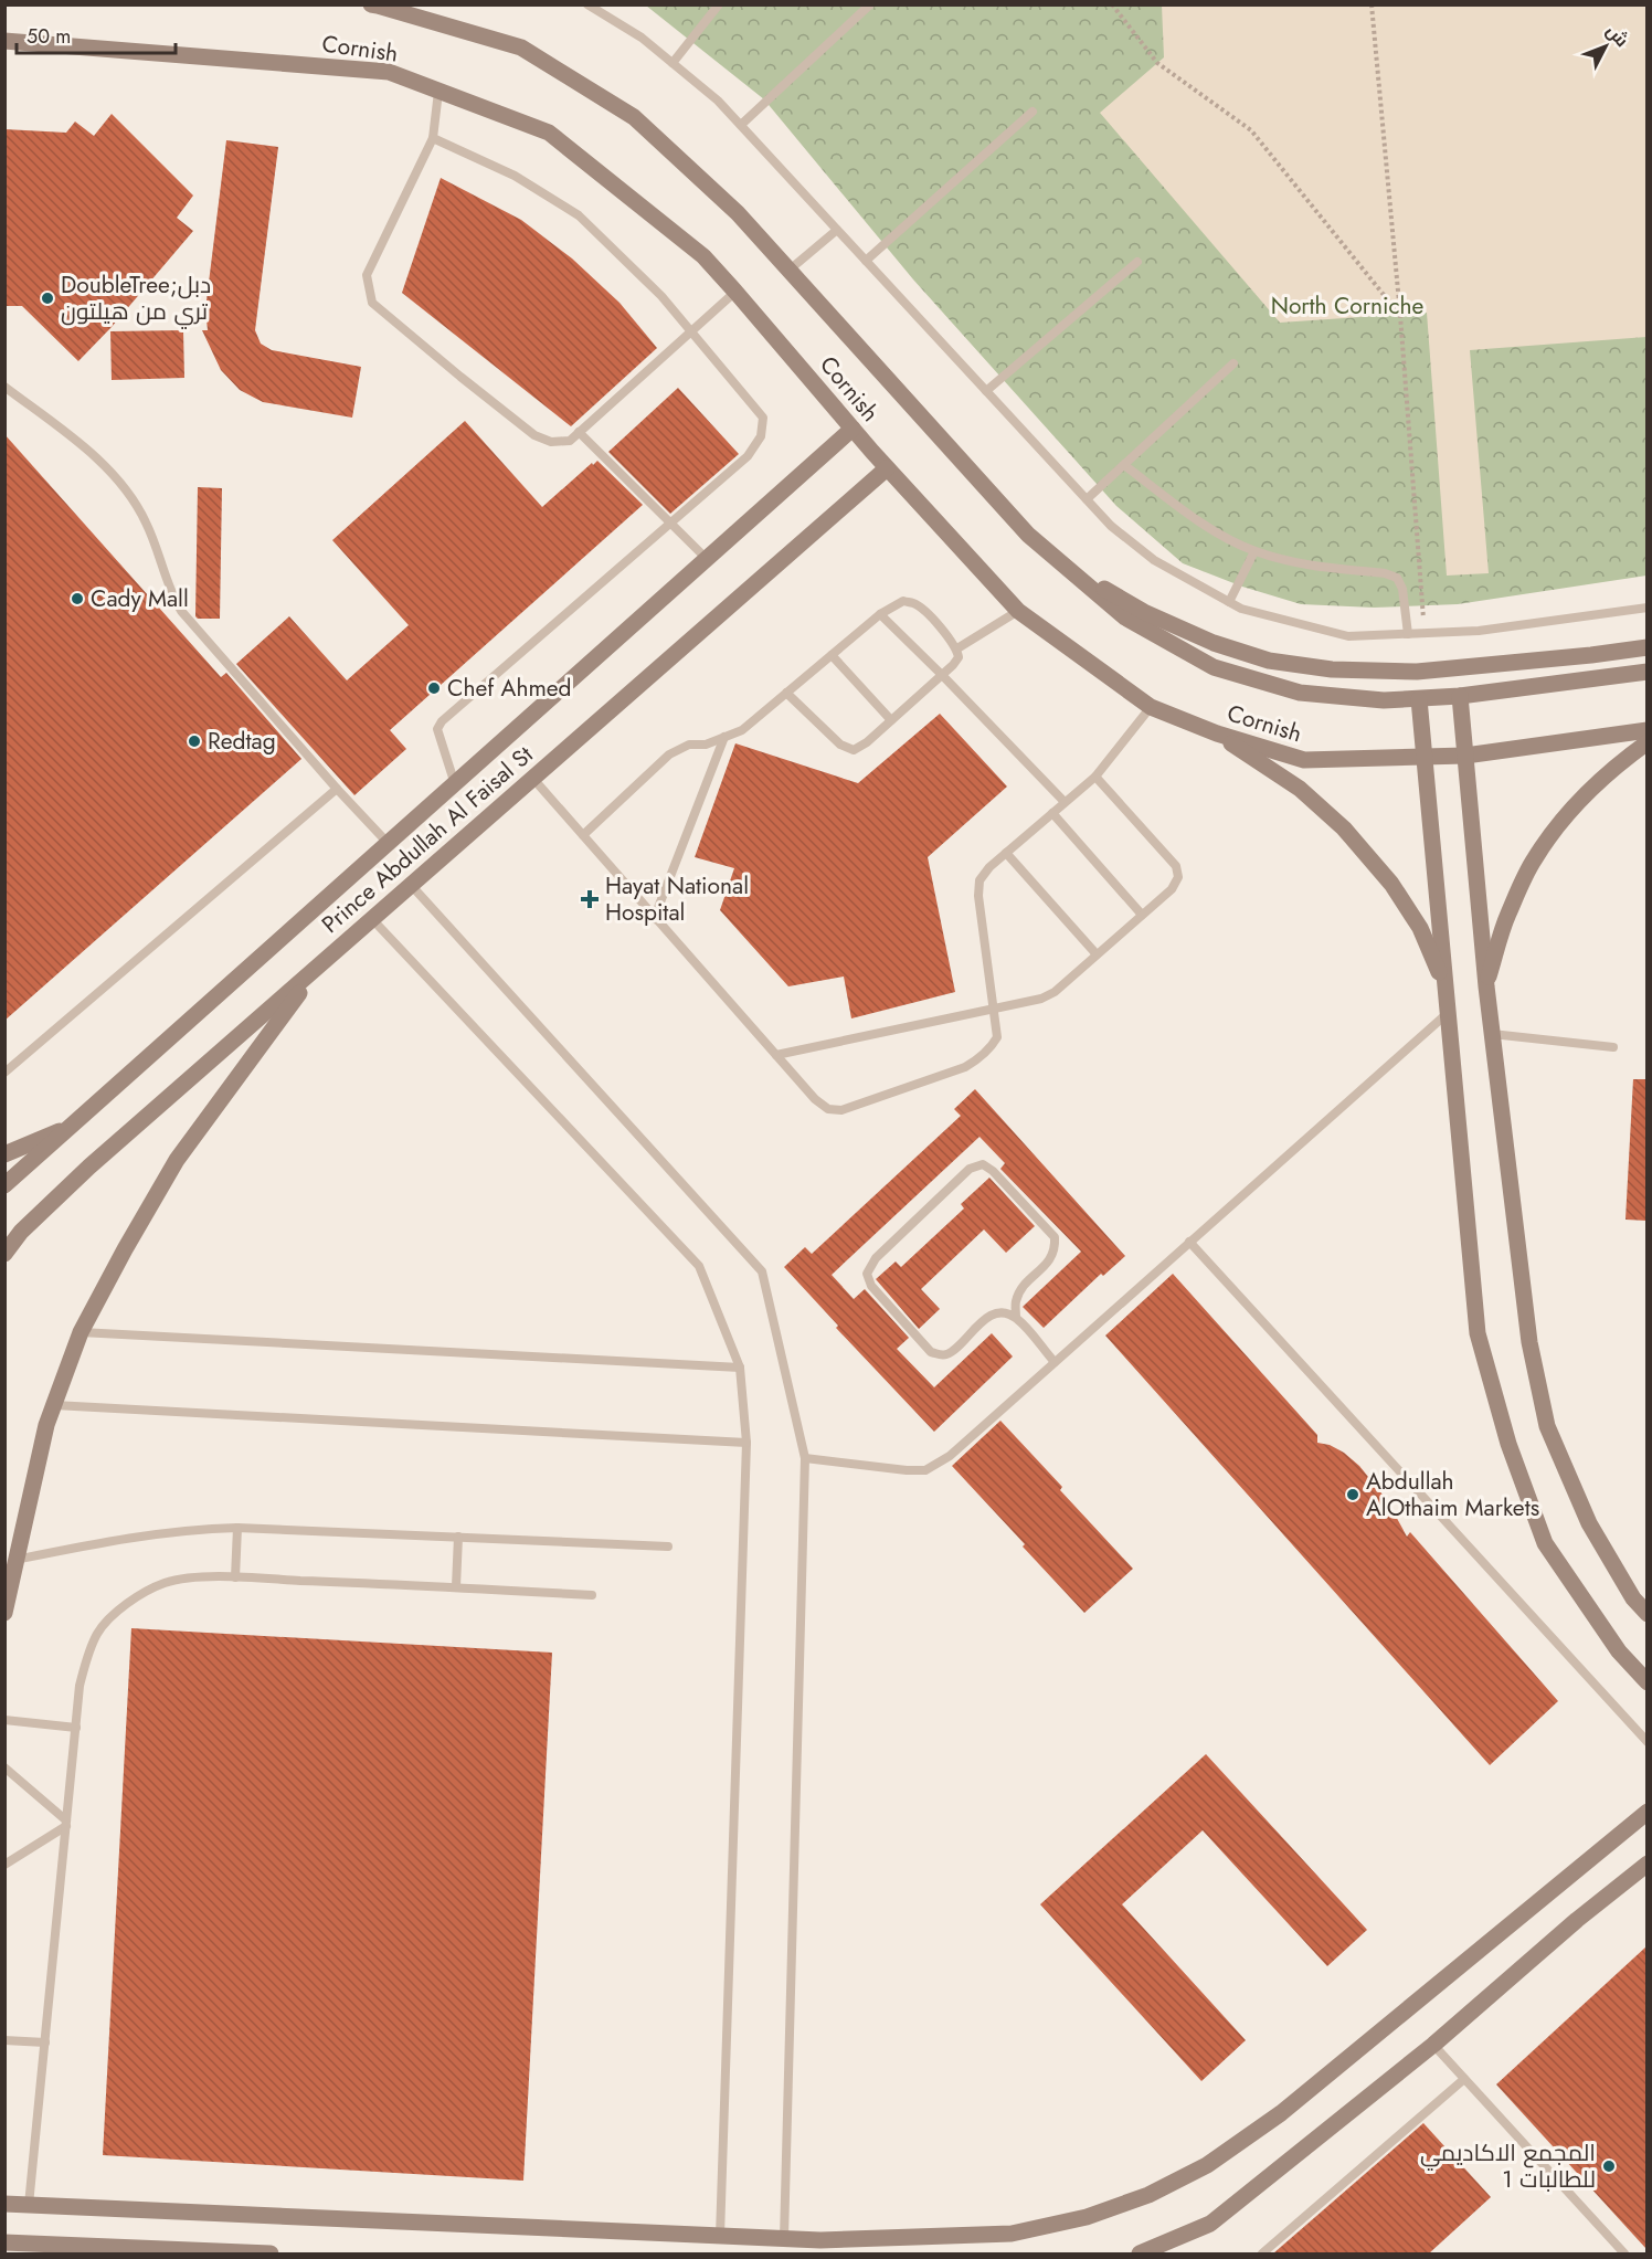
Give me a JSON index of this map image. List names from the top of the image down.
{
  "streets": {
    "street": ["Cornish", "Prince Abdullah Al Faisal St"]
  },
  "crossings": [
    ["Cornish", "Prince Abdullah Al Faisal St"]
  ],
  "parks": ["North Corniche"],
  "places": {
    "other": [
      "DoubleTree;دبل تري من هيلتون",
      "Cady Mall",
      "Chef Ahmed",
      "Redtag",
      "Abdullah AlOthaim Markets",
      "المجمع الاكاديمي 1 للطالبات"
    ],
    "health": ["Hayat National Hospital"]
  },
  "scale_bar": "50 m",
  "north": "top right"
}
